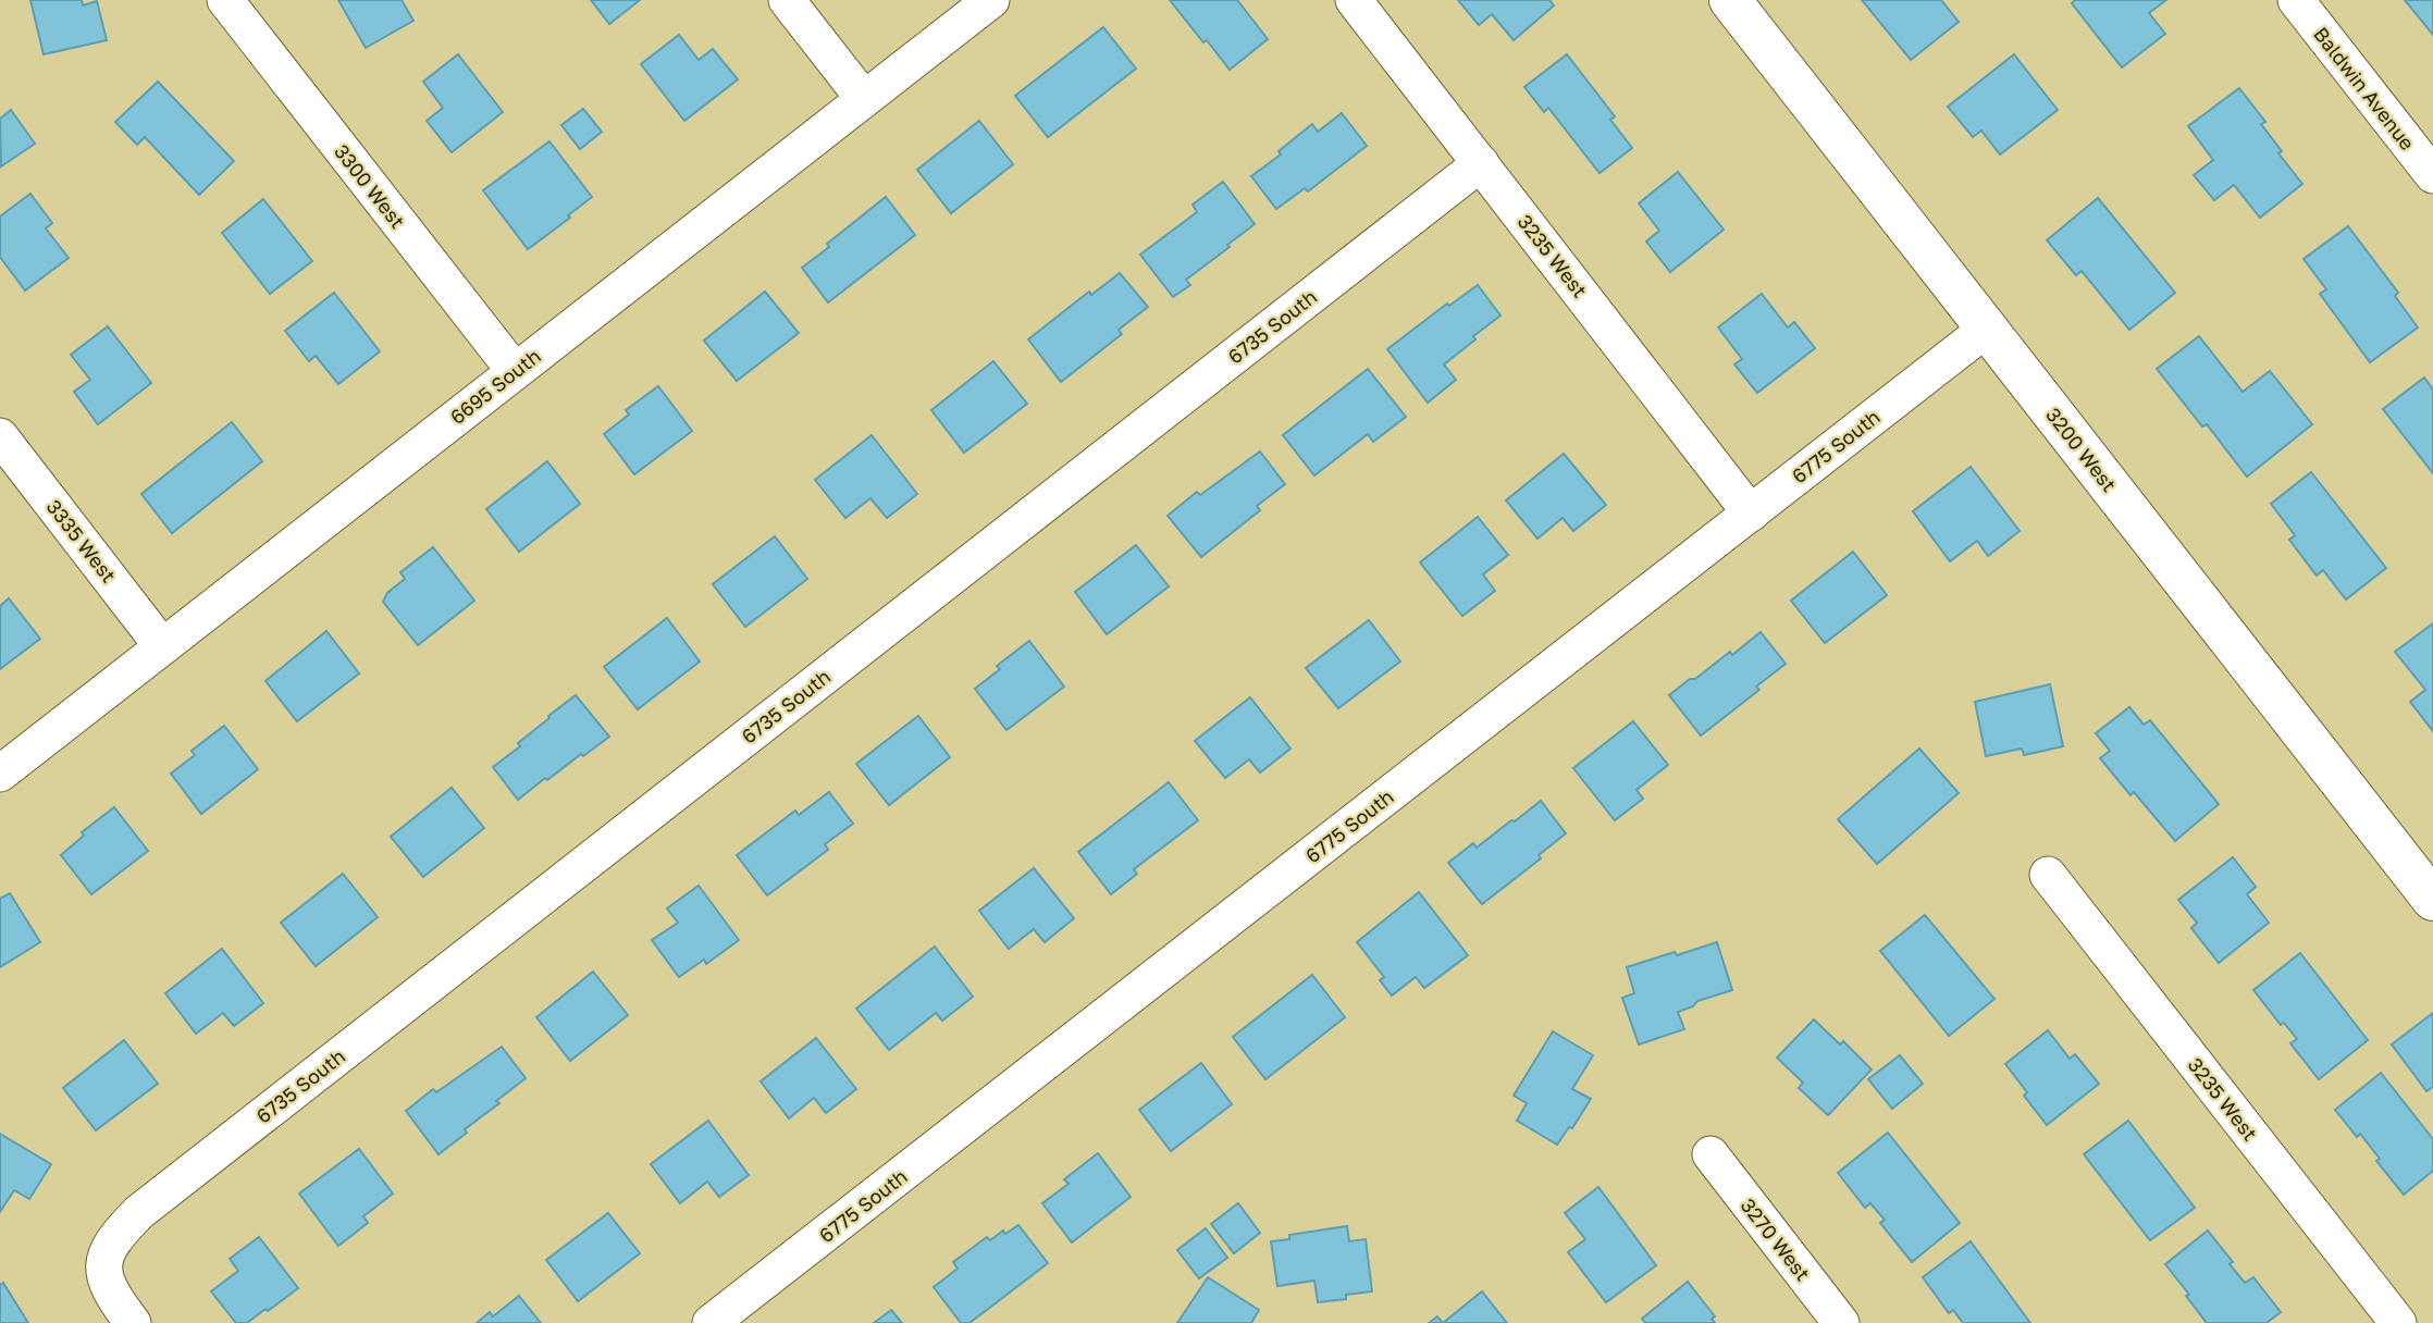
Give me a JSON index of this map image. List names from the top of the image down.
{
  "streets": {
    "street": [
      "Baldwin Avenue",
      "3300 West",
      "3235 West",
      "6735 South",
      "6695 South",
      "6775 South",
      "3200 West",
      "3335 West",
      "3270 West"
    ]
  },
  "crossings": [
    ["3300 West", "6695 South"],
    ["3235 West", "6735 South"],
    ["3235 West", "6775 South"],
    ["6695 South", "3335 West"],
    ["6775 South", "3200 West"]
  ]
}
